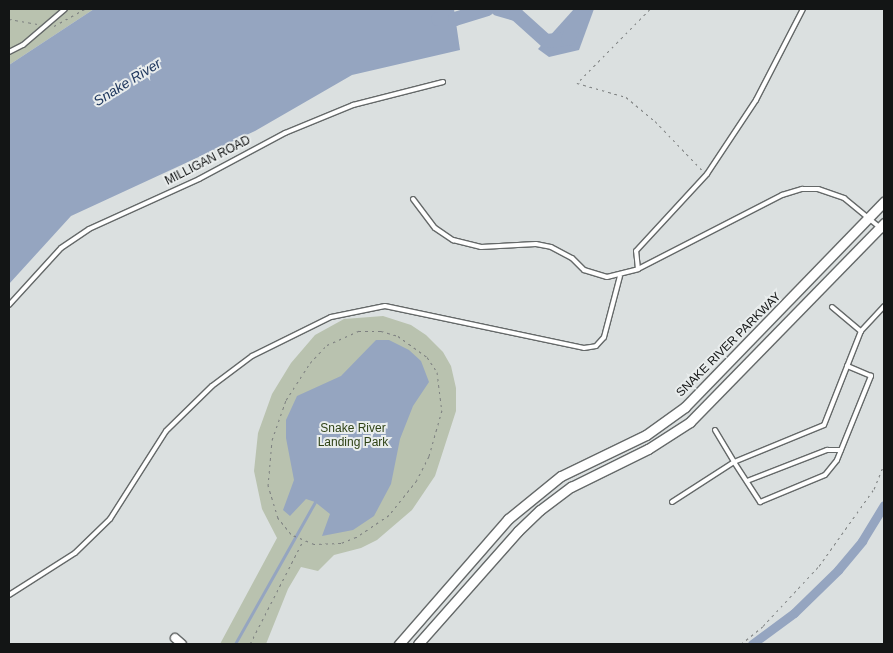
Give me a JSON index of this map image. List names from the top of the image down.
{
  "streets": {
    "street": ["SNAKE RIVER PARKWAY"],
    "lane": ["MILLIGAN ROAD"]
  },
  "water": ["Snake River"],
  "parks": ["Snake River Landing Park"]
}
